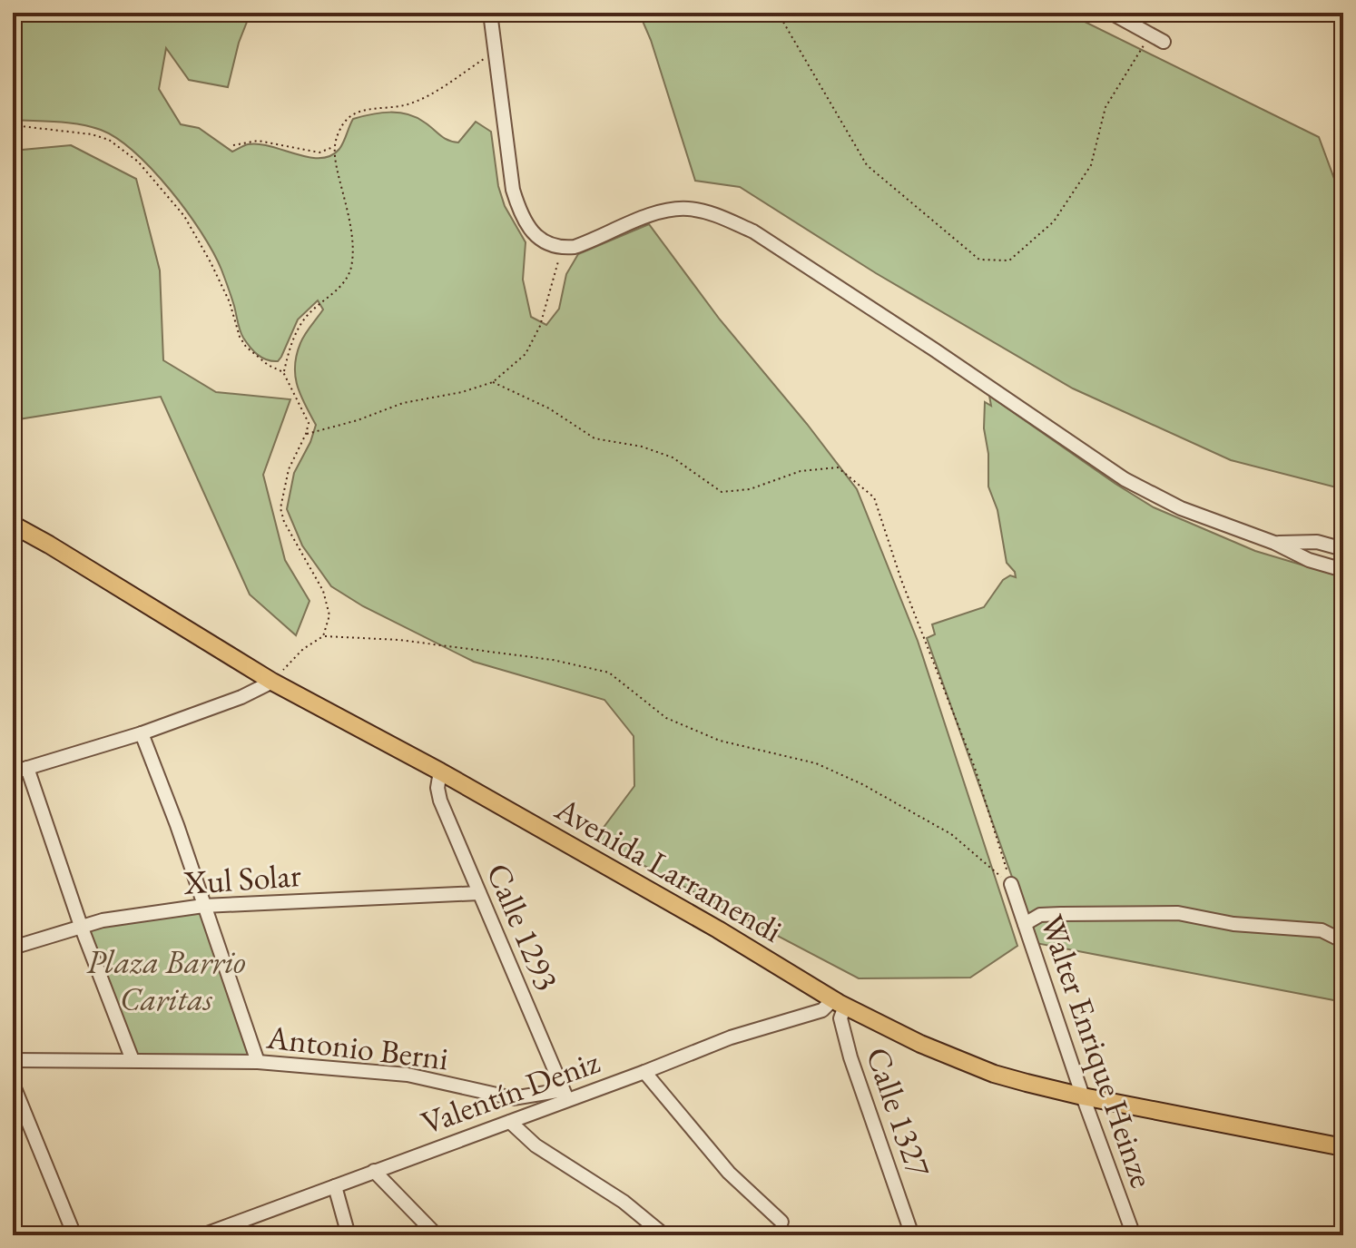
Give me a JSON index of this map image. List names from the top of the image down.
{
  "streets": {
    "main road": ["Avenida Larramendi"],
    "street": [
      "Xul Solar",
      "Calle 1293",
      "Antonio Berni",
      "Walter Enrique Heinze",
      "Valentín Deniz",
      "Calle 1327"
    ]
  },
  "crossings": [
    ["Avenida Larramendi", "Calle 1293"],
    ["Avenida Larramendi", "Walter Enrique Heinze"],
    ["Avenida Larramendi", "Valentín Deniz"],
    ["Avenida Larramendi", "Calle 1327"],
    ["Xul Solar", "Calle 1293"],
    ["Calle 1293", "Antonio Berni"],
    ["Calle 1293", "Valentín Deniz"],
    ["Antonio Berni", "Valentín Deniz"],
    ["Valentín Deniz", "Calle 1327"]
  ],
  "parks": ["Plaza Barrio Caritas"]
}
